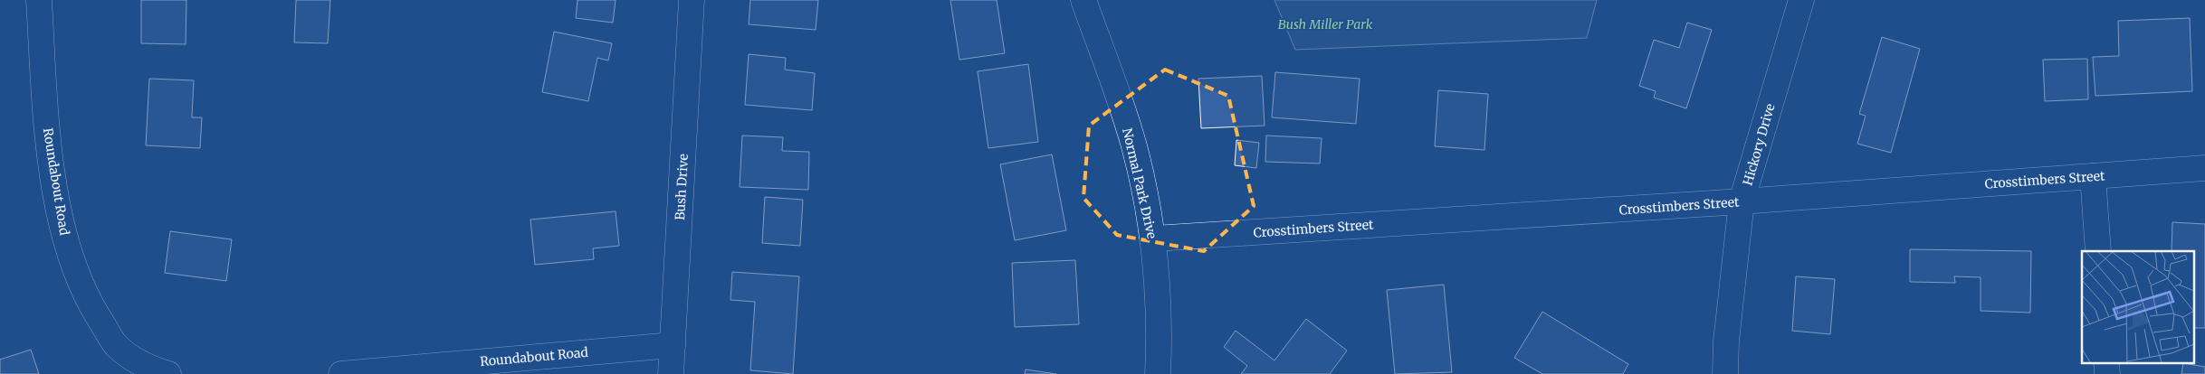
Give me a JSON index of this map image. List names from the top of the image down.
{
  "streets": {
    "street": [
      "Hickory Drive",
      "Crosstimbers Street",
      "Roundabout Road",
      "Normal Park Drive",
      "Bush Drive"
    ]
  },
  "crossings": [
    ["Hickory Drive", "Crosstimbers Street"],
    ["Crosstimbers Street", "Normal Park Drive"],
    ["Roundabout Road", "Bush Drive"]
  ],
  "parks": ["Bush Miller Park"]
}
